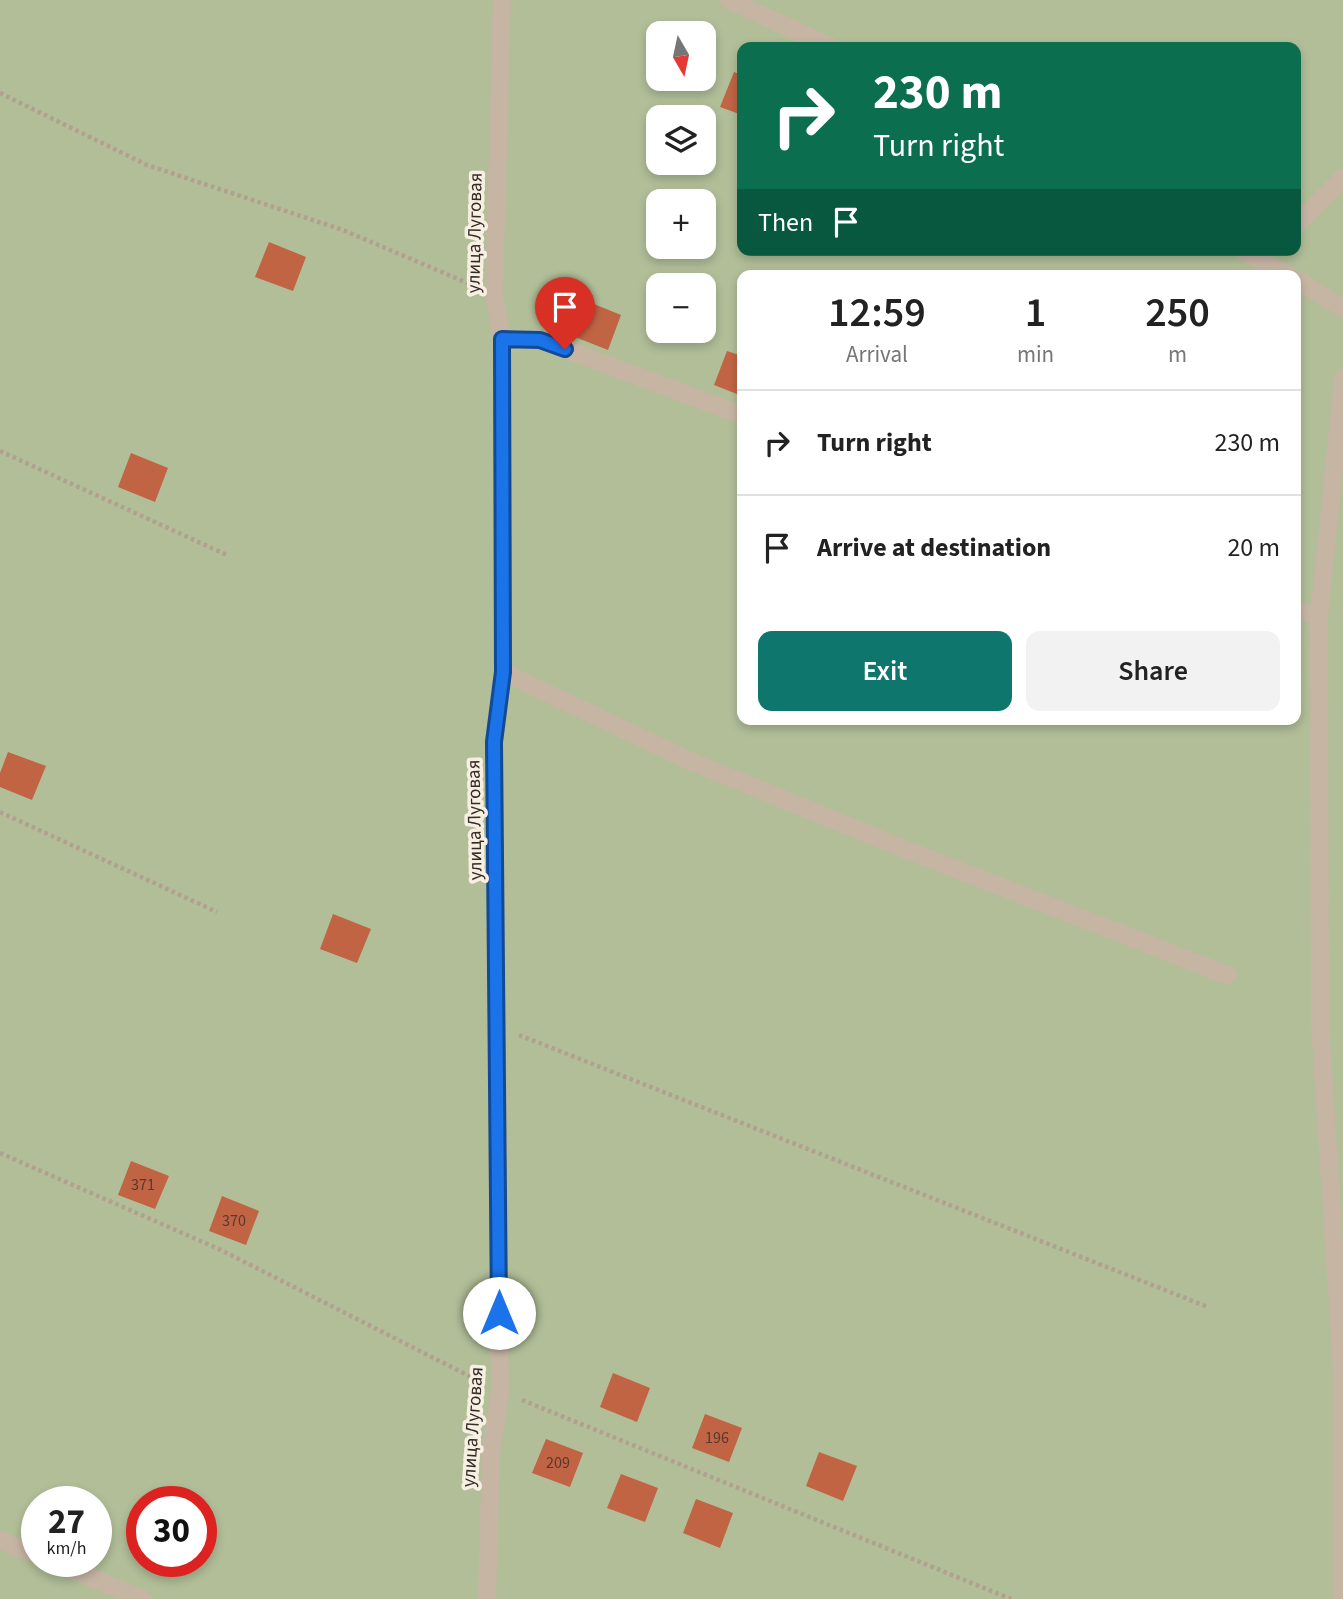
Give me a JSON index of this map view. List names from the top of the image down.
{
  "streets": {
    "street": ["улица Луговая"]
  },
  "house_numbers": [
    "371",
    "370",
    "196",
    "209"
  ],
  "north": "bottom",
  "page": {
    "map_buttons": ["+", "−"],
    "turn": ["230 m", "Turn right"],
    "then": "Then",
    "eta": [
      "12:59",
      "Arrival",
      "1",
      "min",
      "250",
      "m"
    ],
    "list": [
      {
        "name": "Turn right",
        "value": "230 m"
      },
      {
        "name": "Arrive at destination",
        "value": "20 m"
      }
    ],
    "buttons": ["Exit", "Share"],
    "speed": "27 km/h",
    "limit": "30"
  }
}
